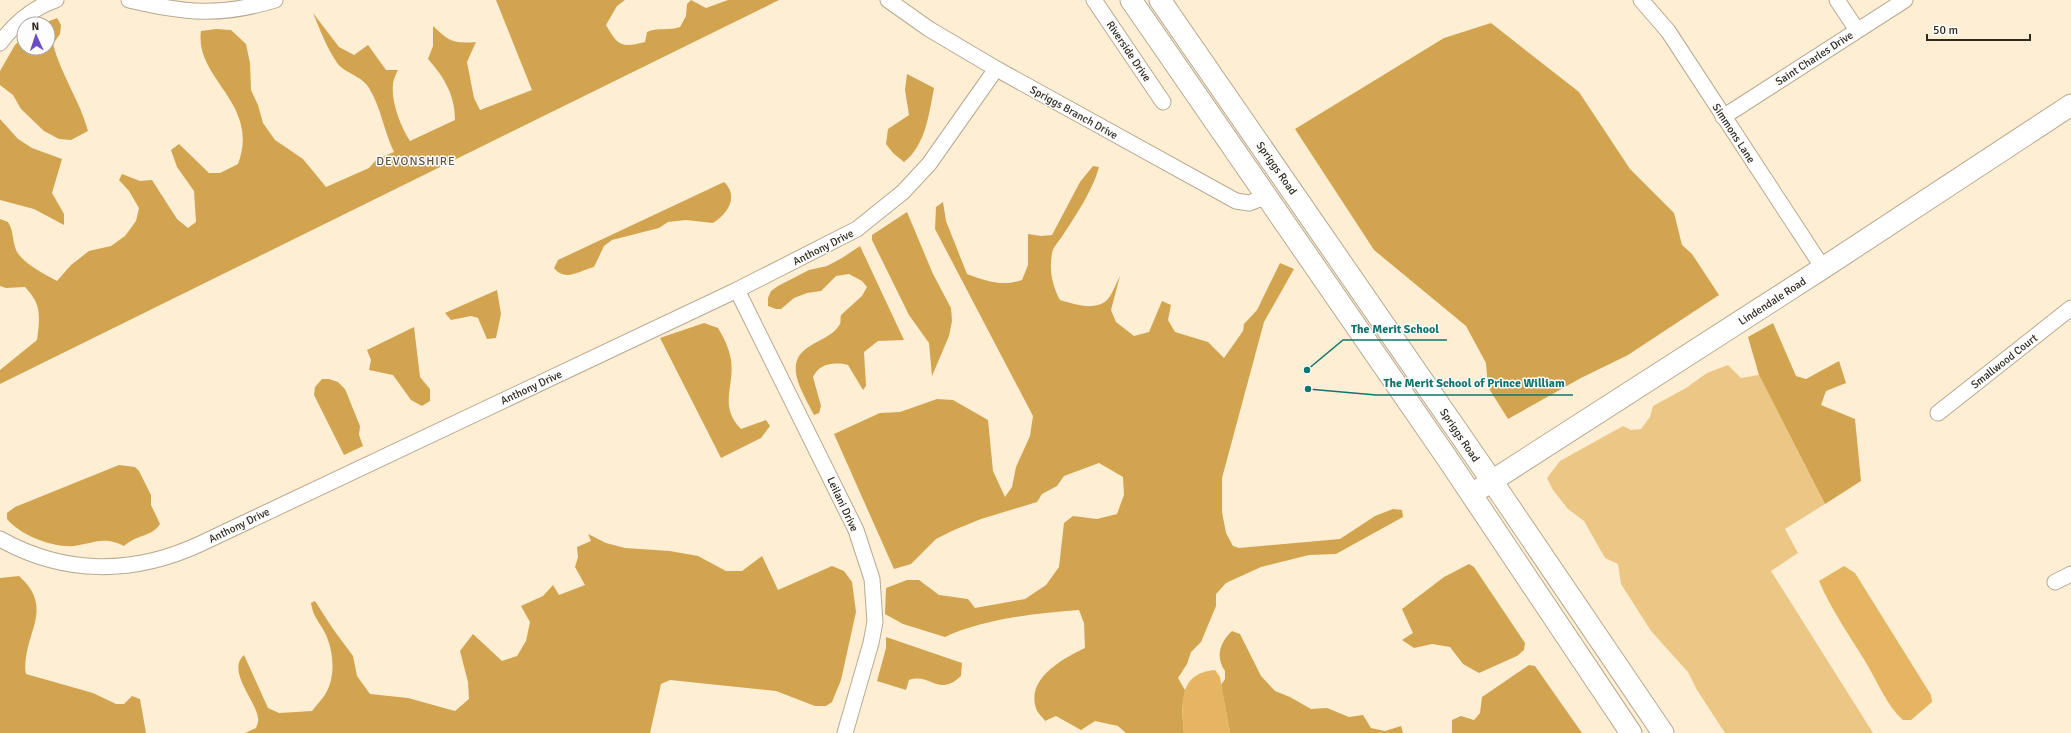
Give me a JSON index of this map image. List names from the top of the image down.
{
  "streets": {
    "main road": ["Spriggs Road", "Lindendale Road"],
    "street": [
      "Riverside Drive",
      "Saint Charles Drive",
      "Spriggs Branch Drive",
      "Simmons Lane",
      "Anthony Drive",
      "Smallwood Court",
      "Leilani Drive"
    ]
  },
  "crossings": [
    ["Saint Charles Drive", "Simmons Lane"],
    ["Spriggs Branch Drive", "Anthony Drive"],
    ["Simmons Lane", "Lindendale Road"],
    ["Spriggs Road", "Lindendale Road"],
    ["Anthony Drive", "Leilani Drive"]
  ],
  "districts": ["DEVONSHIRE"],
  "places": ["The Merit School", "The Merit School of Prince William"],
  "scale_bar": "50 m",
  "north": "top"
}
